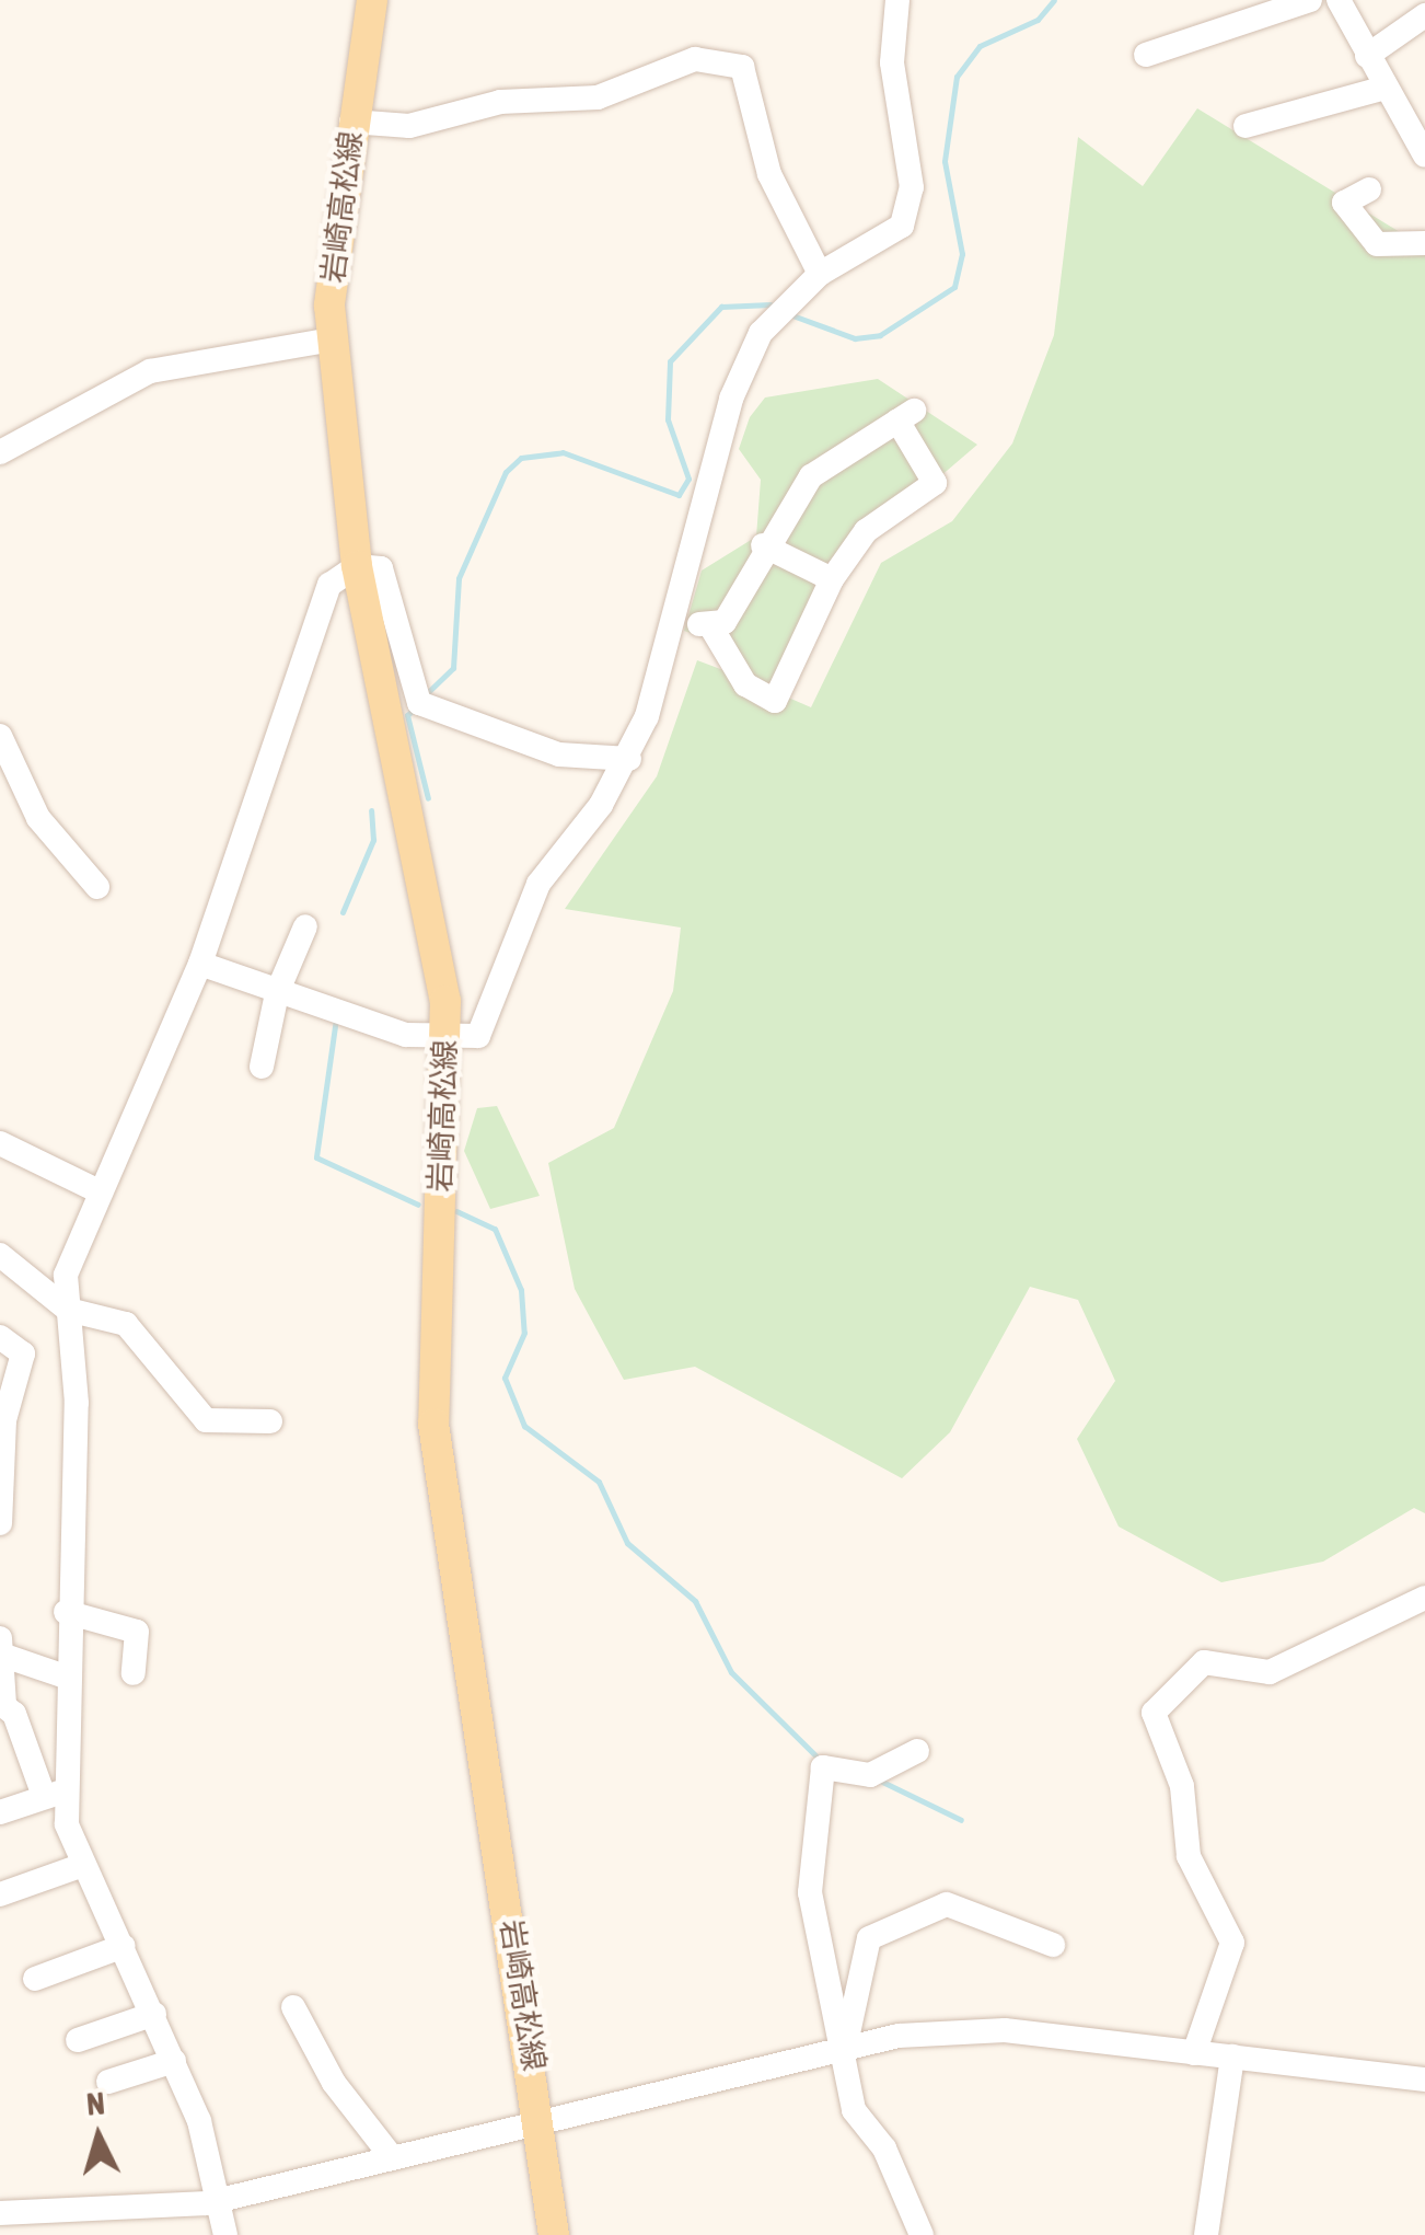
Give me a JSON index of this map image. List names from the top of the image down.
{
  "streets": {
    "main road": ["岩崎高松線"]
  },
  "north": "top"
}
